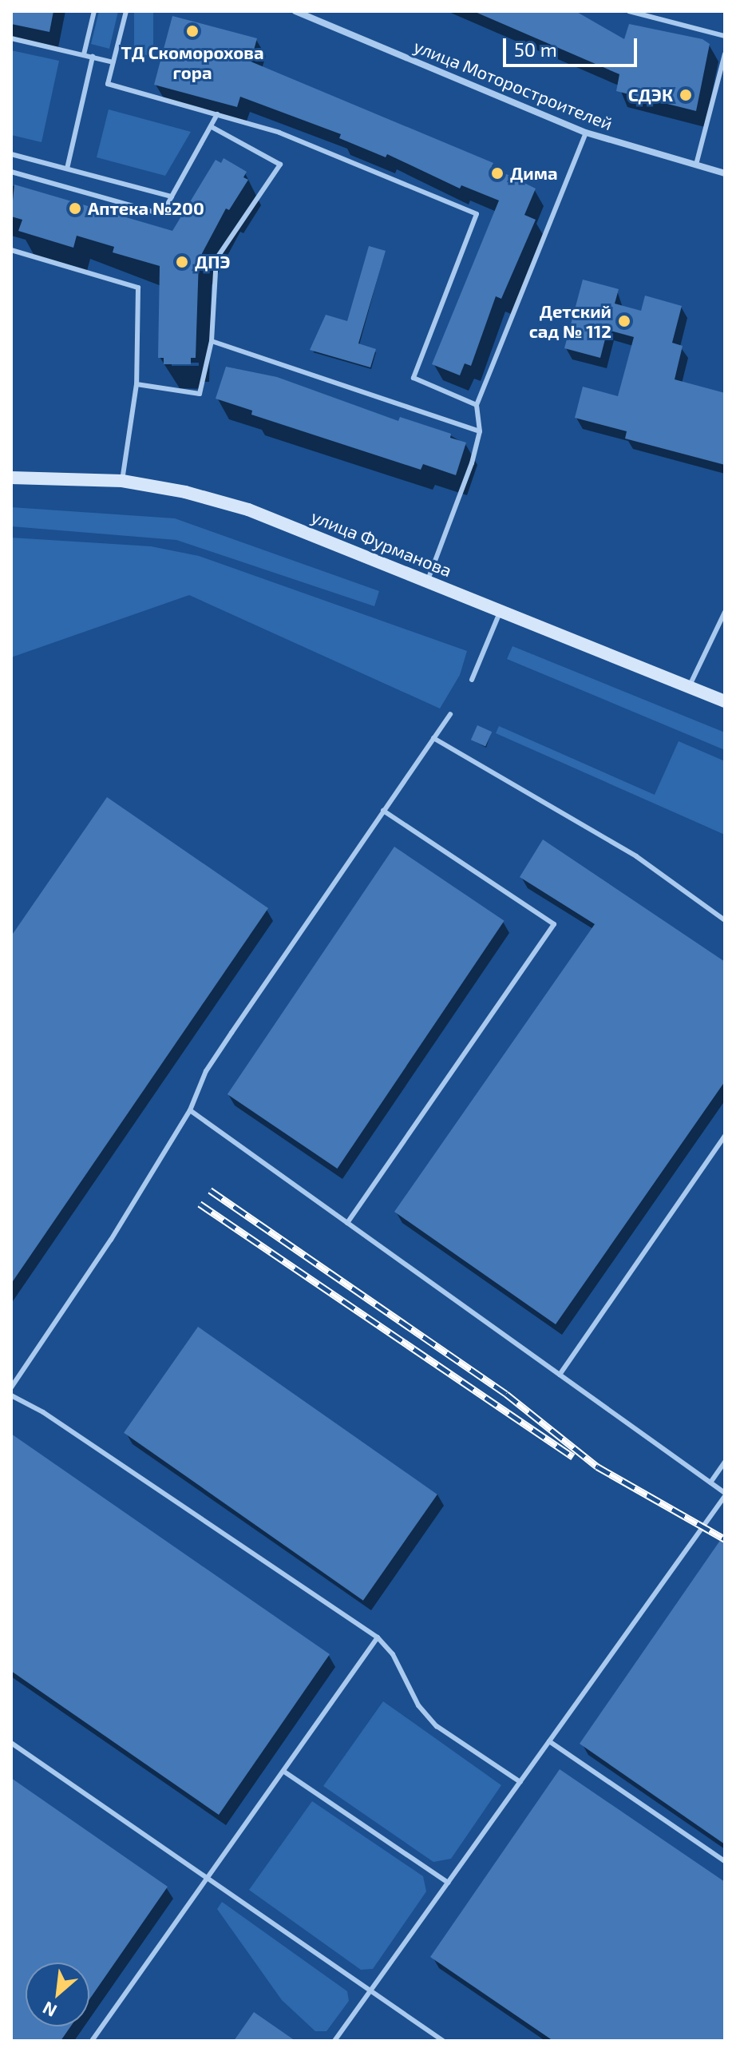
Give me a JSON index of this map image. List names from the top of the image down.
{
  "streets": {
    "main road": ["улица Фурманова"],
    "street": ["улица Моторостроителей"]
  },
  "places": [
    "ТД Скоморохова гора",
    "СДЭК",
    "Дима",
    "Аптека №200",
    "ДПЭ",
    "Детский сад № 112"
  ],
  "scale_bar": "50 m",
  "north": "bottom left"
}
